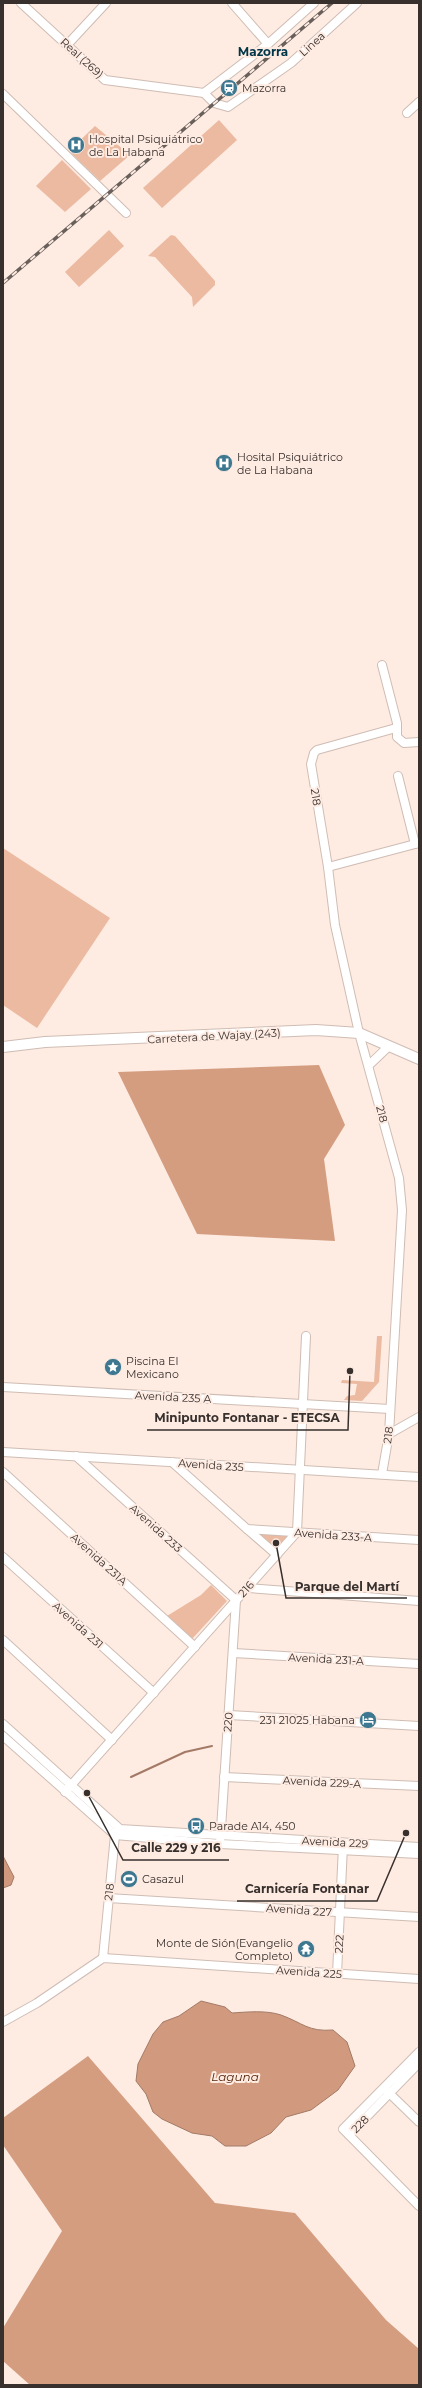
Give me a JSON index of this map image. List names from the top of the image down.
{
  "streets": {
    "main road": ["Carretera de Wajay (243)"],
    "street": [
      "Linea",
      "Real (269)",
      "218",
      "Avenida 235 A",
      "Avenida 235",
      "Avenida 233",
      "Avenida 233-A",
      "Avenida 231A",
      "216",
      "Avenida 231",
      "Avenida 231-A",
      "220",
      "Avenida 229-A",
      "Avenida 229",
      "Avenida 227",
      "222",
      "Avenida 225",
      "228"
    ]
  },
  "crossings": [
    ["Linea", "Real (269)"],
    ["218", "Carretera de Wajay (243)"],
    ["218", "Avenida 235 A"],
    ["218", "Avenida 235"],
    ["218", "Avenida 229"],
    ["218", "Avenida 227"],
    ["218", "Avenida 225"],
    ["Avenida 235", "Avenida 233"],
    ["Avenida 233", "216"],
    ["Avenida 233", "220"],
    ["Avenida 233-A", "216"],
    ["Avenida 231A", "216"],
    ["216", "Avenida 231"],
    ["216", "220"],
    ["Avenida 231-A", "220"],
    ["220", "Avenida 229-A"],
    ["220", "Avenida 229"],
    ["Avenida 229", "222"],
    ["Avenida 227", "222"],
    ["222", "Avenida 225"]
  ],
  "districts": ["Mazorra"],
  "water": ["Laguna"],
  "places": {
    "station": ["Mazorra"],
    "hospital": ["Hospital Psiquiátrico de La Habana", "Hosital Psiquiátrico de La Habana"],
    "place": ["Piscina El Mexicano"],
    "other": [
      "Minipunto Fontanar - ETECSA",
      "Parque del Martí",
      "Calle 229 y 216",
      "Carnicería Fontanar"
    ],
    "hotel": ["231 21025 Habana"],
    "bus stop": ["Parade A14, 450"],
    "sports": ["Casazul"],
    "temple": ["Monte de Sión(Evangelio Completo)"]
  }
}
